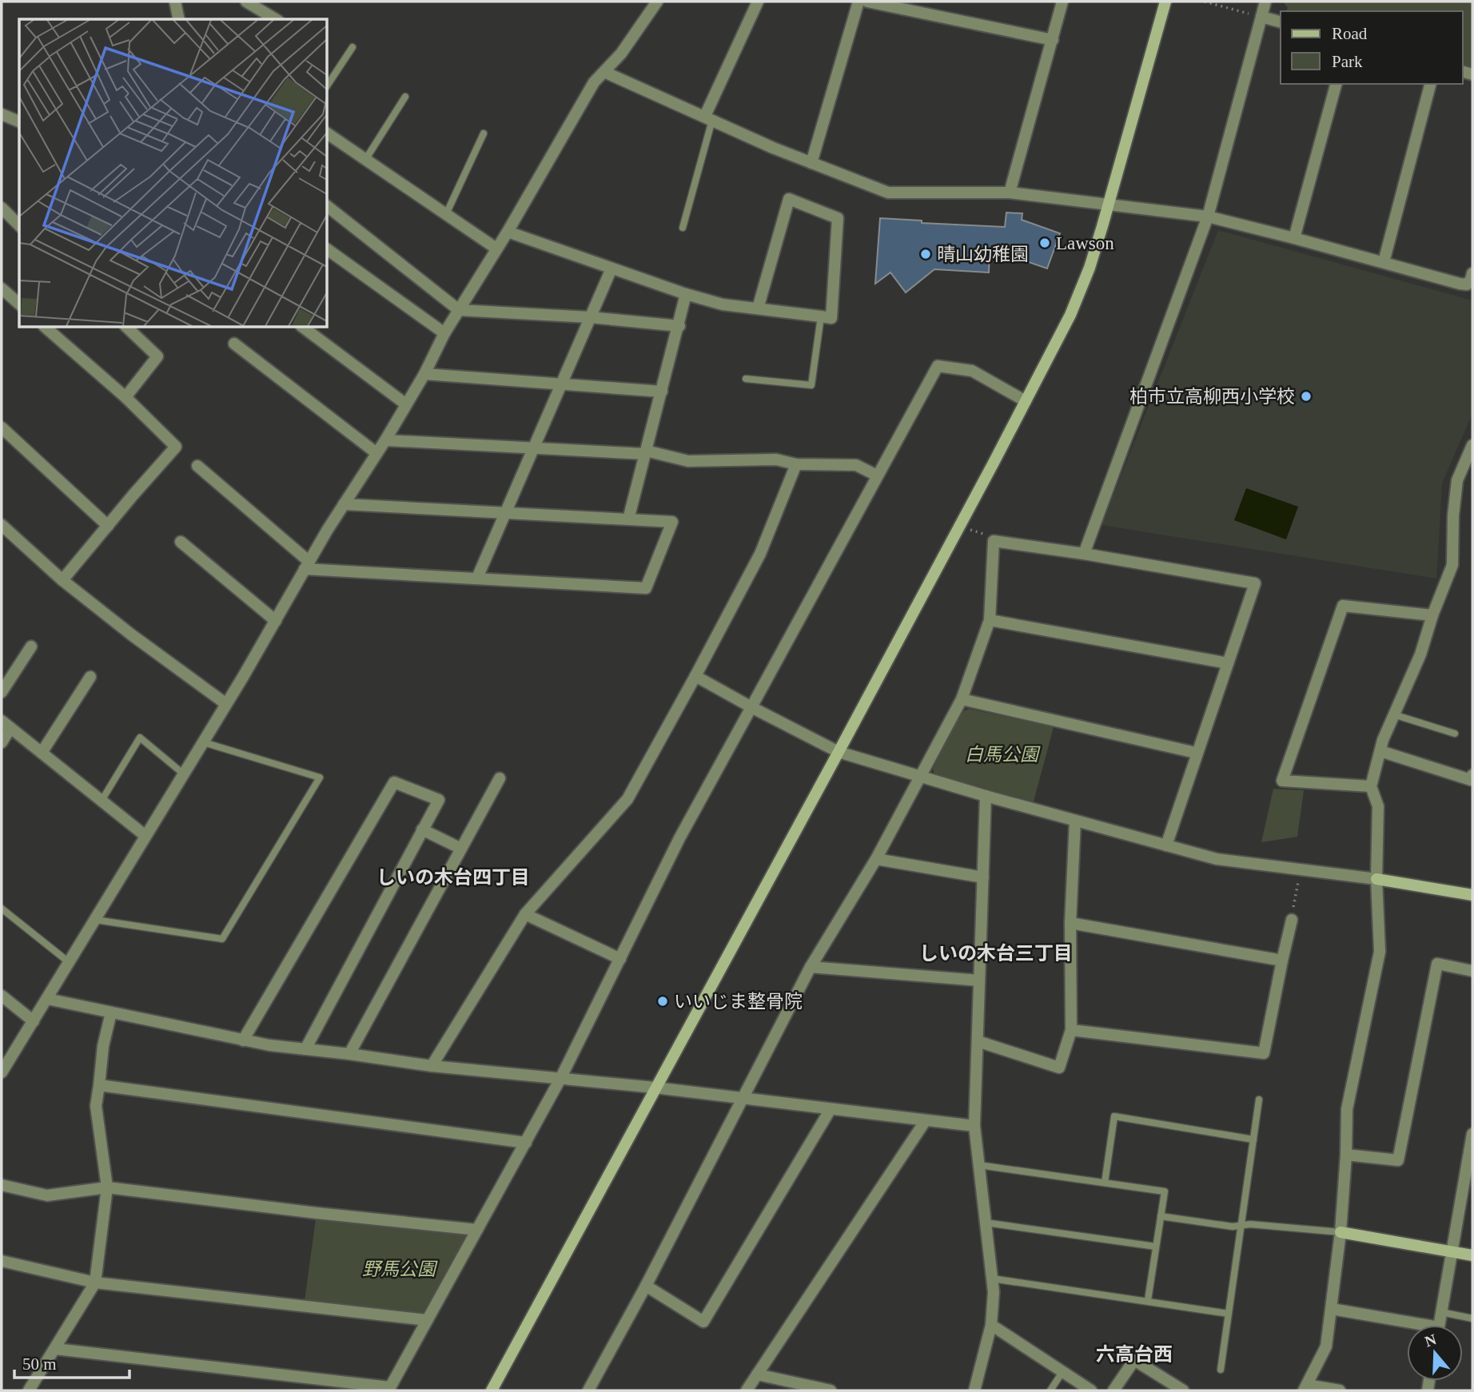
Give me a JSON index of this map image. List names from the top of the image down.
{
  "districts": ["しいの木台四丁目", "しいの木台三丁目", "六高台西"],
  "parks": ["白馬公園", "野馬公園"],
  "places": [
    "Lawson",
    "晴山幼稚園",
    "柏市立高柳西小学校",
    "いいじま整骨院"
  ],
  "legend": ["Road", "Park"],
  "scale_bar": "50 m",
  "north": "top"
}
